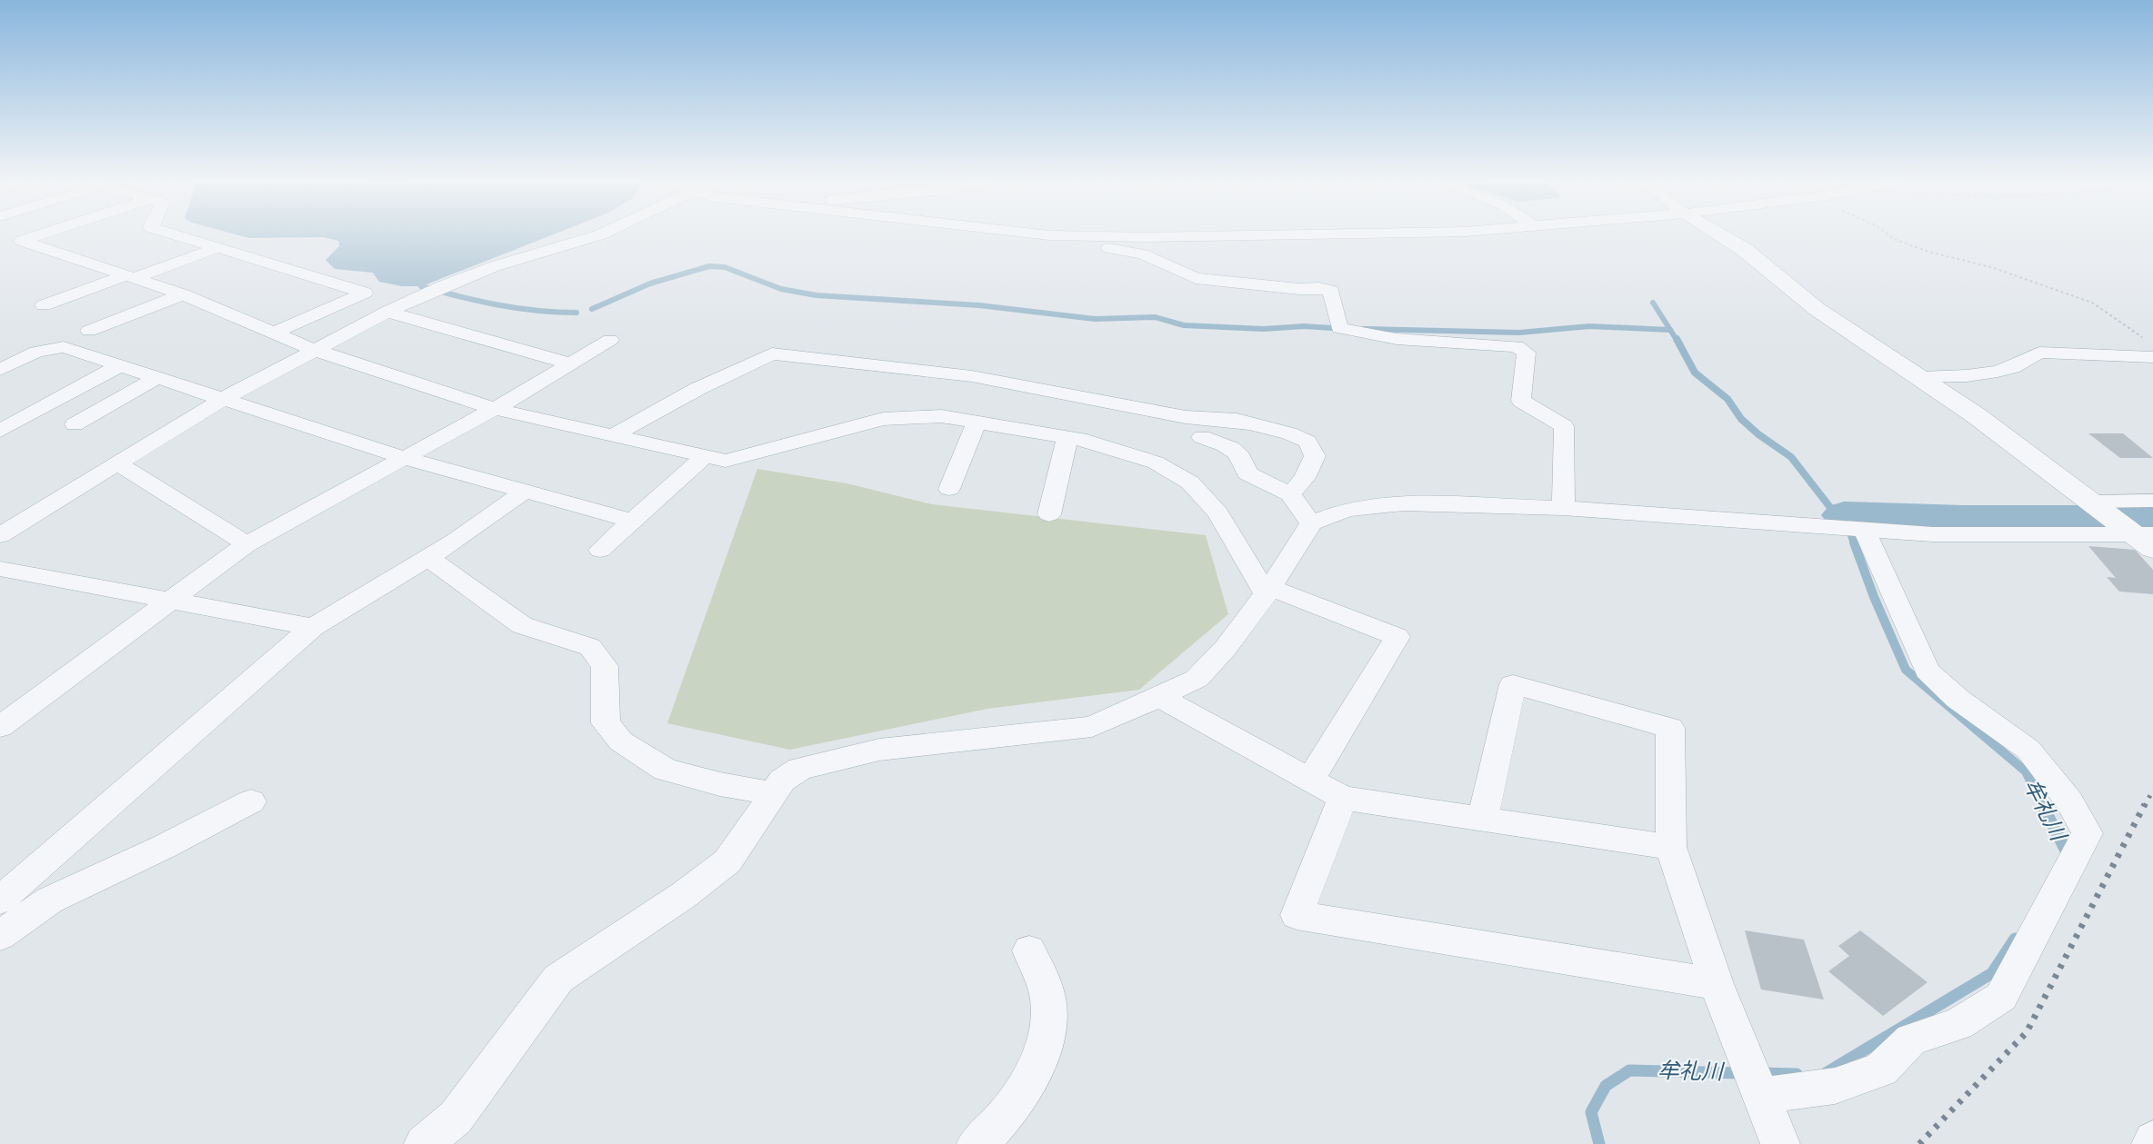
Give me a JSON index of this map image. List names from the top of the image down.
{
  "water": ["牟礼川"]
}
